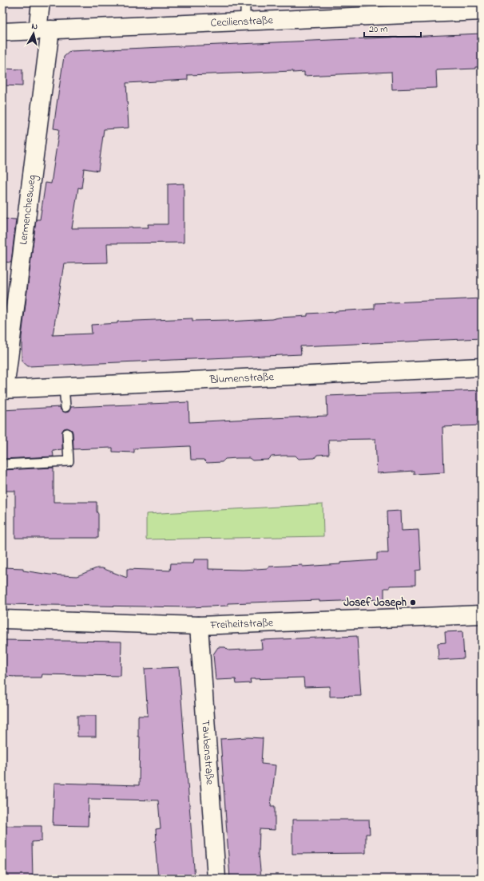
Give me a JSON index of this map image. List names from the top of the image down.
{
  "streets": {
    "street": [
      "Cecilienstraße",
      "Lermenchesweg",
      "Blumenstraße",
      "Freiheitstraße",
      "Taubenstraße"
    ]
  },
  "crossings": [
    ["Cecilienstraße", "Lermenchesweg"],
    ["Lermenchesweg", "Blumenstraße"],
    ["Freiheitstraße", "Taubenstraße"]
  ],
  "places": ["Josef Joseph"],
  "scale_bar": "20 m",
  "north": "top"
}
